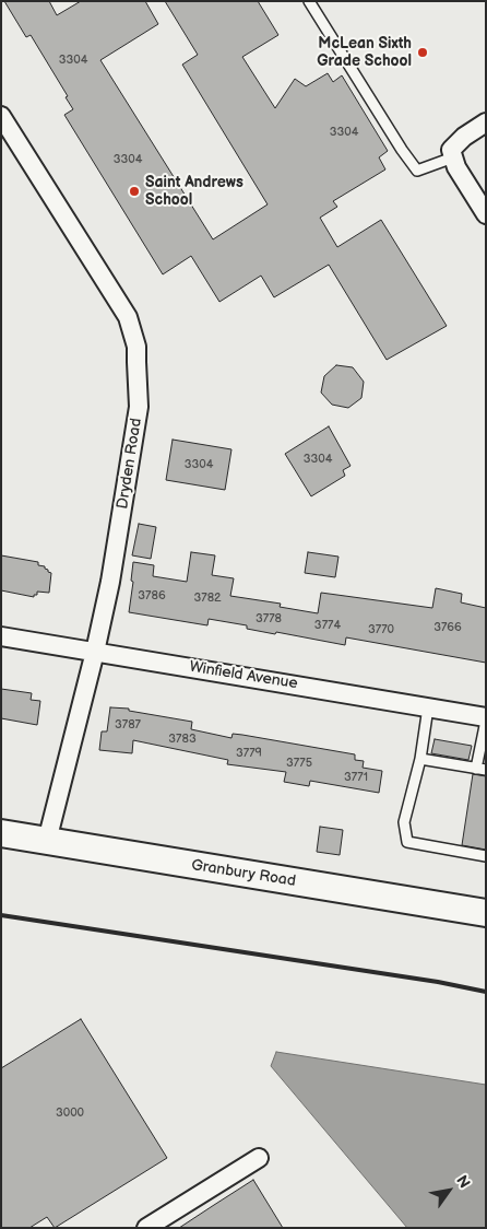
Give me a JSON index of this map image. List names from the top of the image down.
{
  "streets": {
    "street": ["Dryden Road", "Winfield Avenue", "Granbury Road"]
  },
  "crossings": [
    ["Dryden Road", "Winfield Avenue"],
    ["Dryden Road", "Granbury Road"]
  ],
  "places": ["McLean Sixth Grade School", "Saint Andrews School"],
  "house_numbers": [
    "3304",
    "3304",
    "3304",
    "3304",
    "3304",
    "3786",
    "3782",
    "3778",
    "3774",
    "3766",
    "3770",
    "3787",
    "3783",
    "3779",
    "3775",
    "3771",
    "3000"
  ],
  "north": "top right"
}
